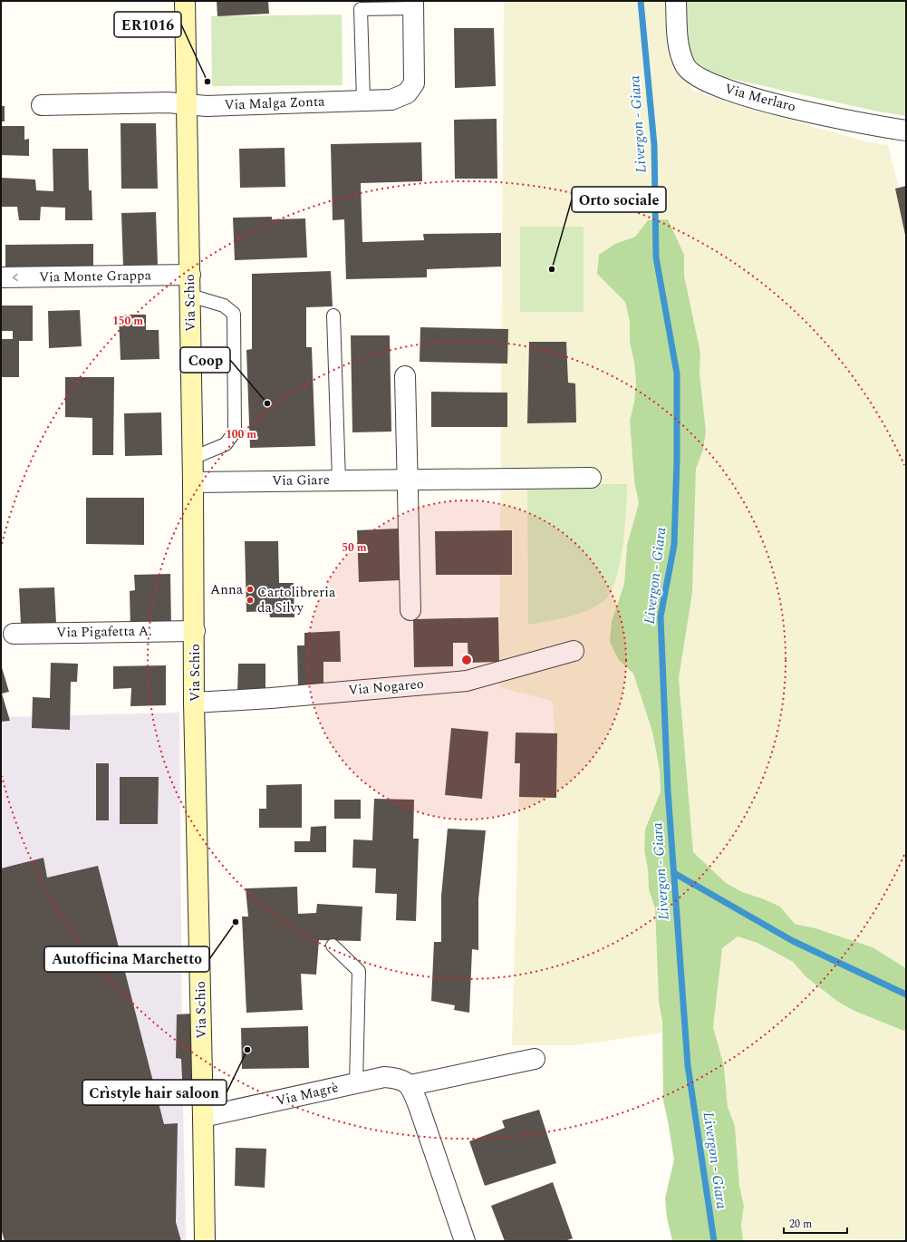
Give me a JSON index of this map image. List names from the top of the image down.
{
  "streets": {
    "street": [
      "Via Merlaro",
      "Via Malga Zonta",
      "Via Monte Grappa",
      "Via Schio",
      "Via Giare",
      "Via Pigafetta A.",
      "Via Nogareo",
      "Via Magrè"
    ]
  },
  "crossings": [
    ["Via Malga Zonta", "Via Schio"],
    ["Via Monte Grappa", "Via Schio"],
    ["Via Schio", "Via Giare"],
    ["Via Schio", "Via Pigafetta A."],
    ["Via Schio", "Via Nogareo"],
    ["Via Schio", "Via Magrè"]
  ],
  "water": ["Livergon - Giara"],
  "places": [
    "ER1016",
    "Orto sociale",
    "Coop",
    "Anna",
    "Cartolibreria da Silvy",
    "Autofficina Marchetto",
    "Crìstyle hair saloon"
  ],
  "scale_bar": "20 m",
  "rings": ["150 m", "100 m", "50 m"]
}
